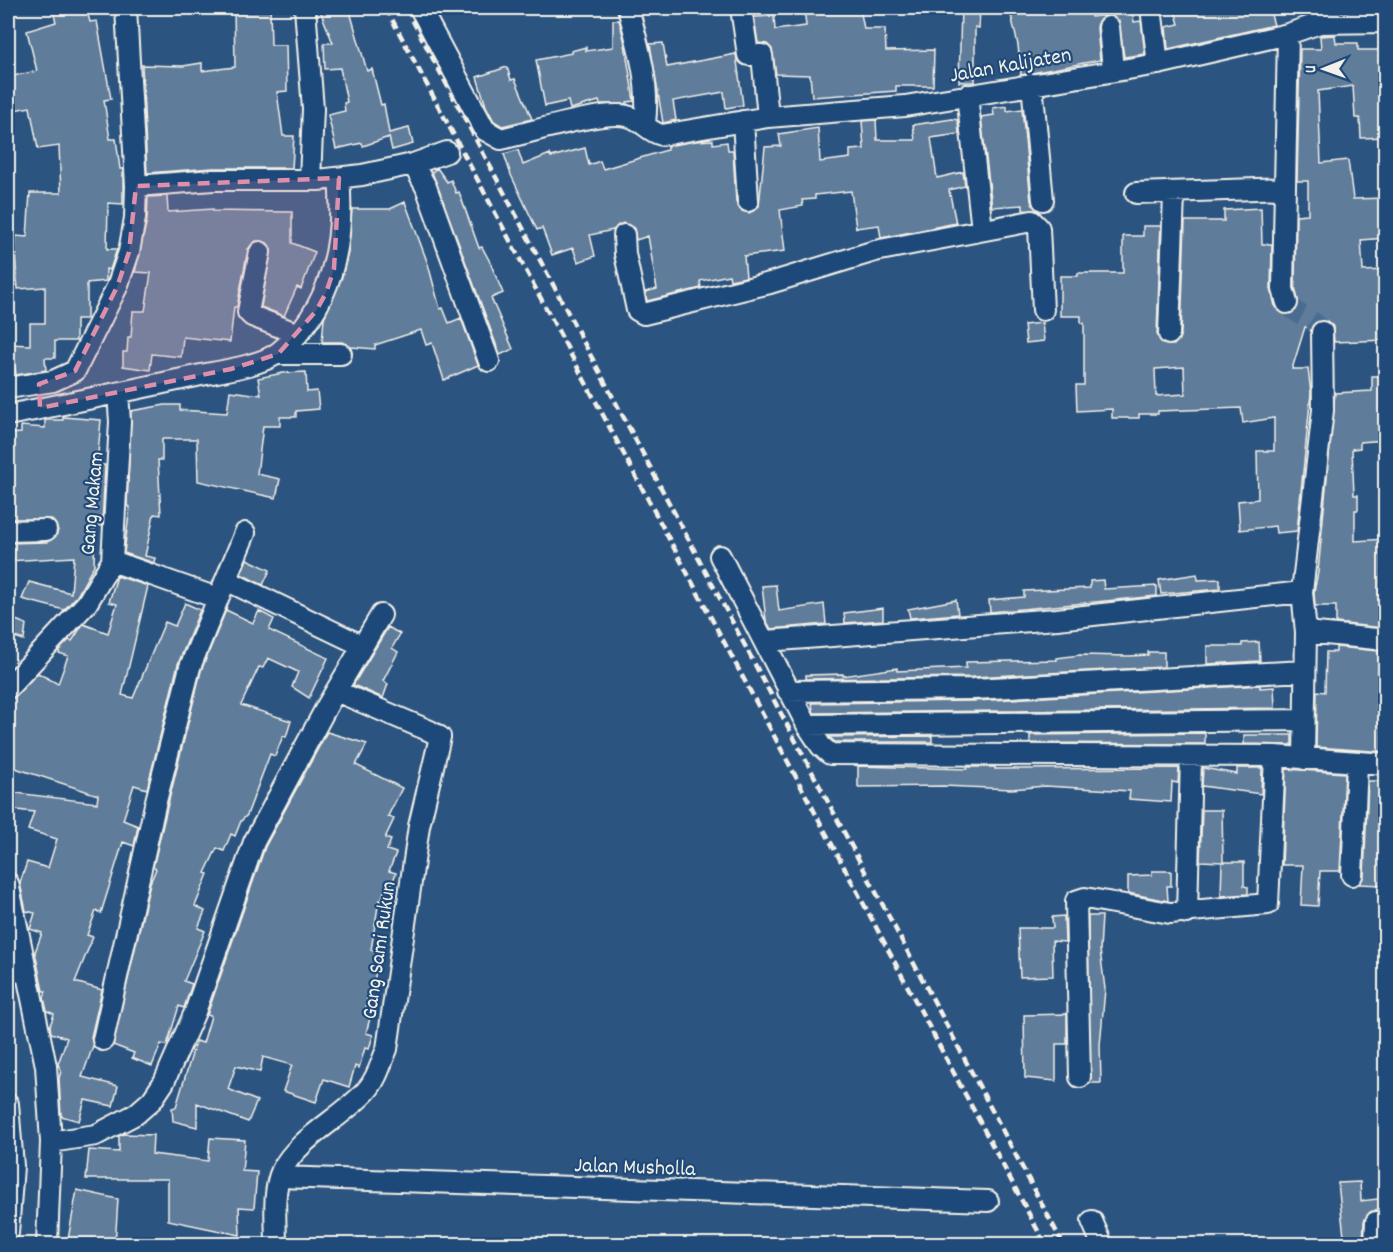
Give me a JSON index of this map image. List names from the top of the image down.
{
  "streets": {
    "street": [
      "Jalan Kalijaten",
      "Gang Makam",
      "Gang Sami Rukun",
      "Jalan Musholla"
    ]
  },
  "crossings": [
    ["Gang Sami Rukun", "Jalan Musholla"]
  ],
  "north": "left"
}
